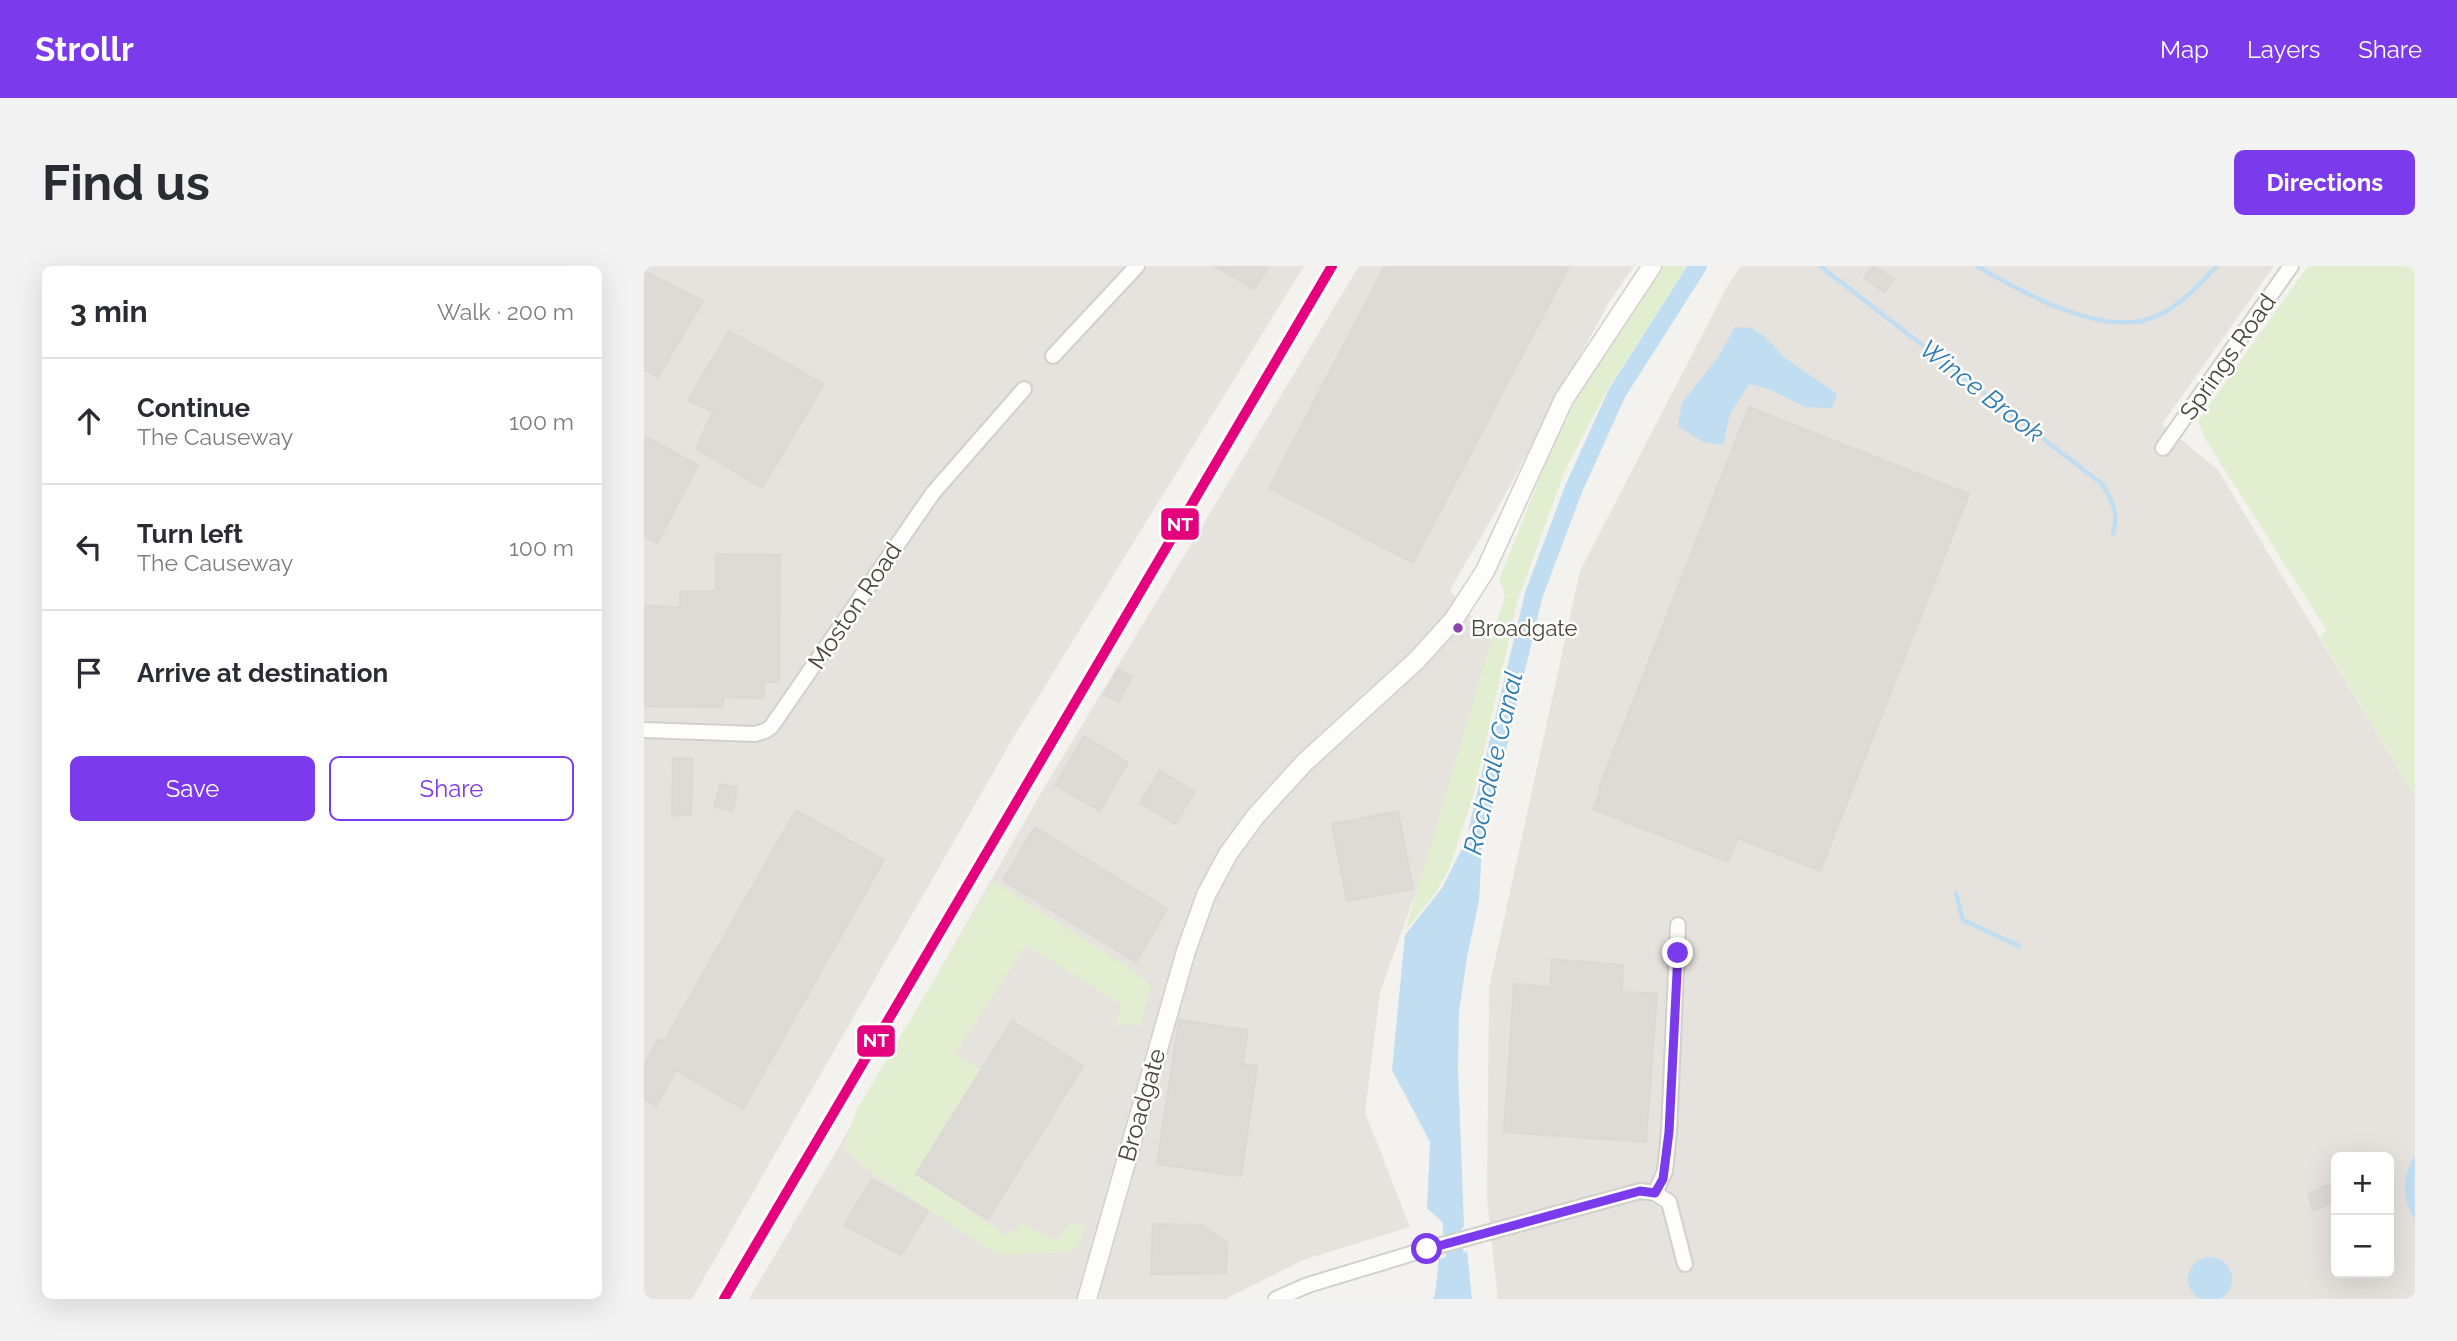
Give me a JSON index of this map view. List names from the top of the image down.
{
  "streets": {
    "street": ["Springs Road", "Moston Road", "Broadgate"]
  },
  "water": ["Wince Brook", "Rochdale Canal"],
  "places": ["Broadgate"],
  "lines": ["transit line NT"],
  "page": {
    "header": "Strollr",
    "nav": ["Map", "Layers", "Share"],
    "buttons": [
      "Directions",
      ["Save", "Share"]
    ],
    "title": "Find us",
    "heading": ["3 min", "Walk · 200 m"],
    "list": [
      ["Continue", "The Causeway", "100 m"],
      ["Turn left", "The Causeway", "100 m"],
      "Arrive at destination"
    ],
    "map_buttons": ["+", "−"]
  }
}
